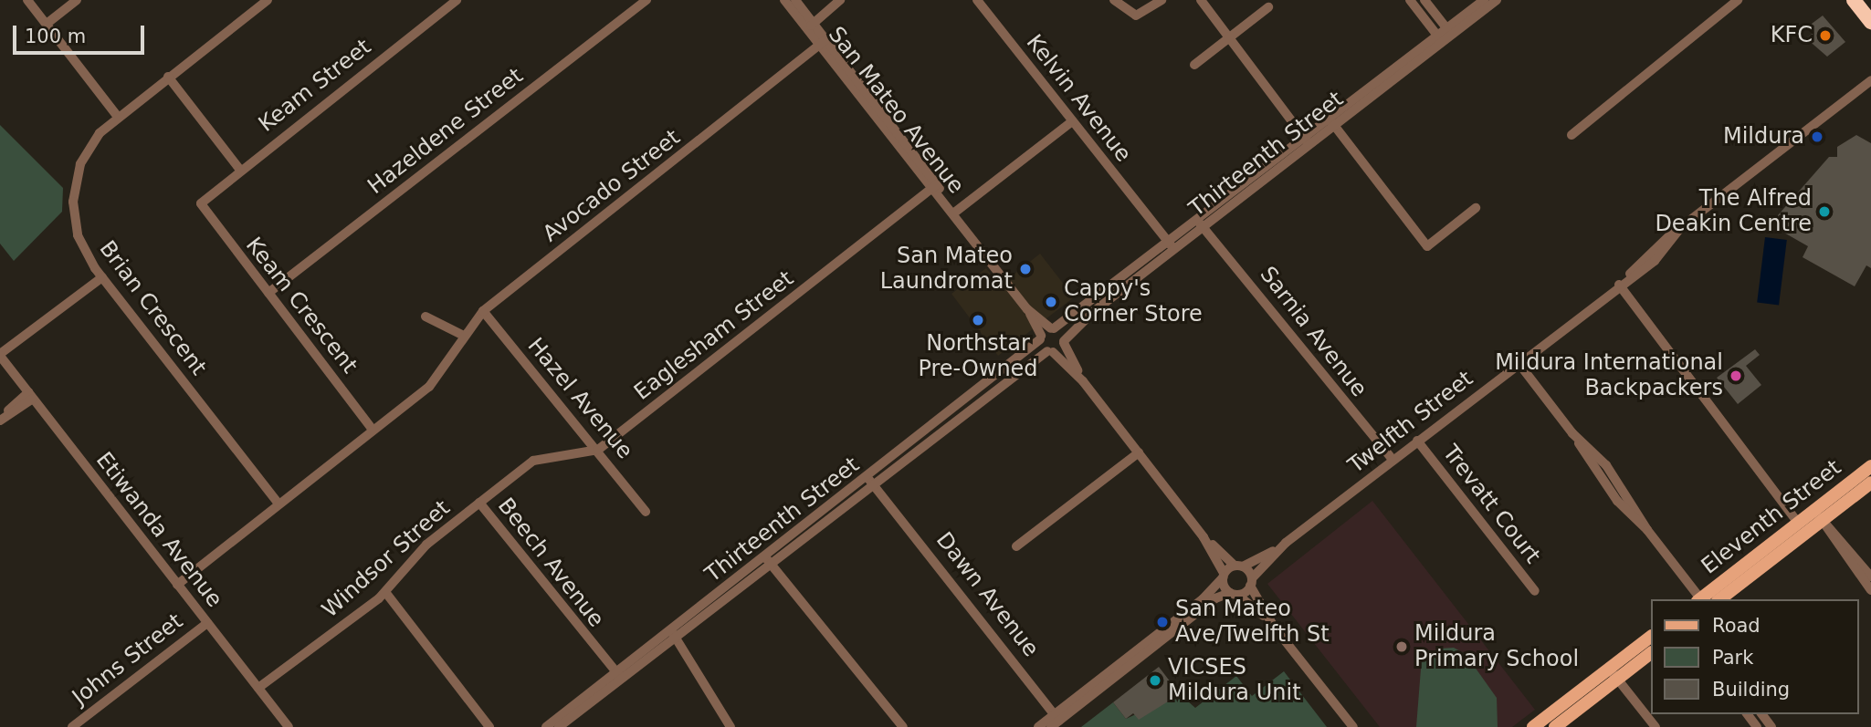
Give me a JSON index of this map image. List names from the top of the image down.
{
  "streets": {
    "main road": ["Eleventh Street"],
    "street": [
      "Keam Street",
      "Kelvin Avenue",
      "San Mateo Avenue",
      "Hazeldene Street",
      "Thirteenth Street",
      "Avocado Street",
      "Keam Crescent",
      "Brian Crescent",
      "Sarnia Avenue",
      "Eaglesham Street",
      "Hazel Avenue",
      "Twelfth Street",
      "Trevatt Court",
      "Etiwanda Avenue",
      "Windsor Street",
      "Beech Avenue",
      "Dawn Avenue",
      "Johns Street"
    ]
  },
  "crossings": [
    ["Keam Street", "Keam Crescent"],
    ["Kelvin Avenue", "Thirteenth Street"],
    ["San Mateo Avenue", "Thirteenth Street"],
    ["San Mateo Avenue", "Avocado Street"],
    ["San Mateo Avenue", "Eaglesham Street"],
    ["Hazeldene Street", "Keam Crescent"],
    ["Thirteenth Street", "Sarnia Avenue"],
    ["Thirteenth Street", "Beech Avenue"],
    ["Thirteenth Street", "Dawn Avenue"],
    ["Avocado Street", "Keam Crescent"],
    ["Avocado Street", "Brian Crescent"],
    ["Avocado Street", "Hazel Avenue"],
    ["Avocado Street", "Etiwanda Avenue"],
    ["Sarnia Avenue", "Twelfth Street"],
    ["Eaglesham Street", "Hazel Avenue"],
    ["Eaglesham Street", "Windsor Street"],
    ["Twelfth Street", "Trevatt Court"],
    ["Etiwanda Avenue", "Windsor Street"],
    ["Etiwanda Avenue", "Johns Street"],
    ["Windsor Street", "Beech Avenue"]
  ],
  "places": [
    "KFC",
    "Mildura",
    "The Alfred Deakin Centre",
    "San Mateo Laundromat",
    "Cappy's Corner Store",
    "Northstar Pre-Owned",
    "Mildura International Backpackers",
    "San Mateo Ave/Twelfth St",
    "Mildura Primary School",
    "VICSES Mildura Unit"
  ],
  "legend": ["Road", "Park", "Building"],
  "scale_bar": "100 m"
}
